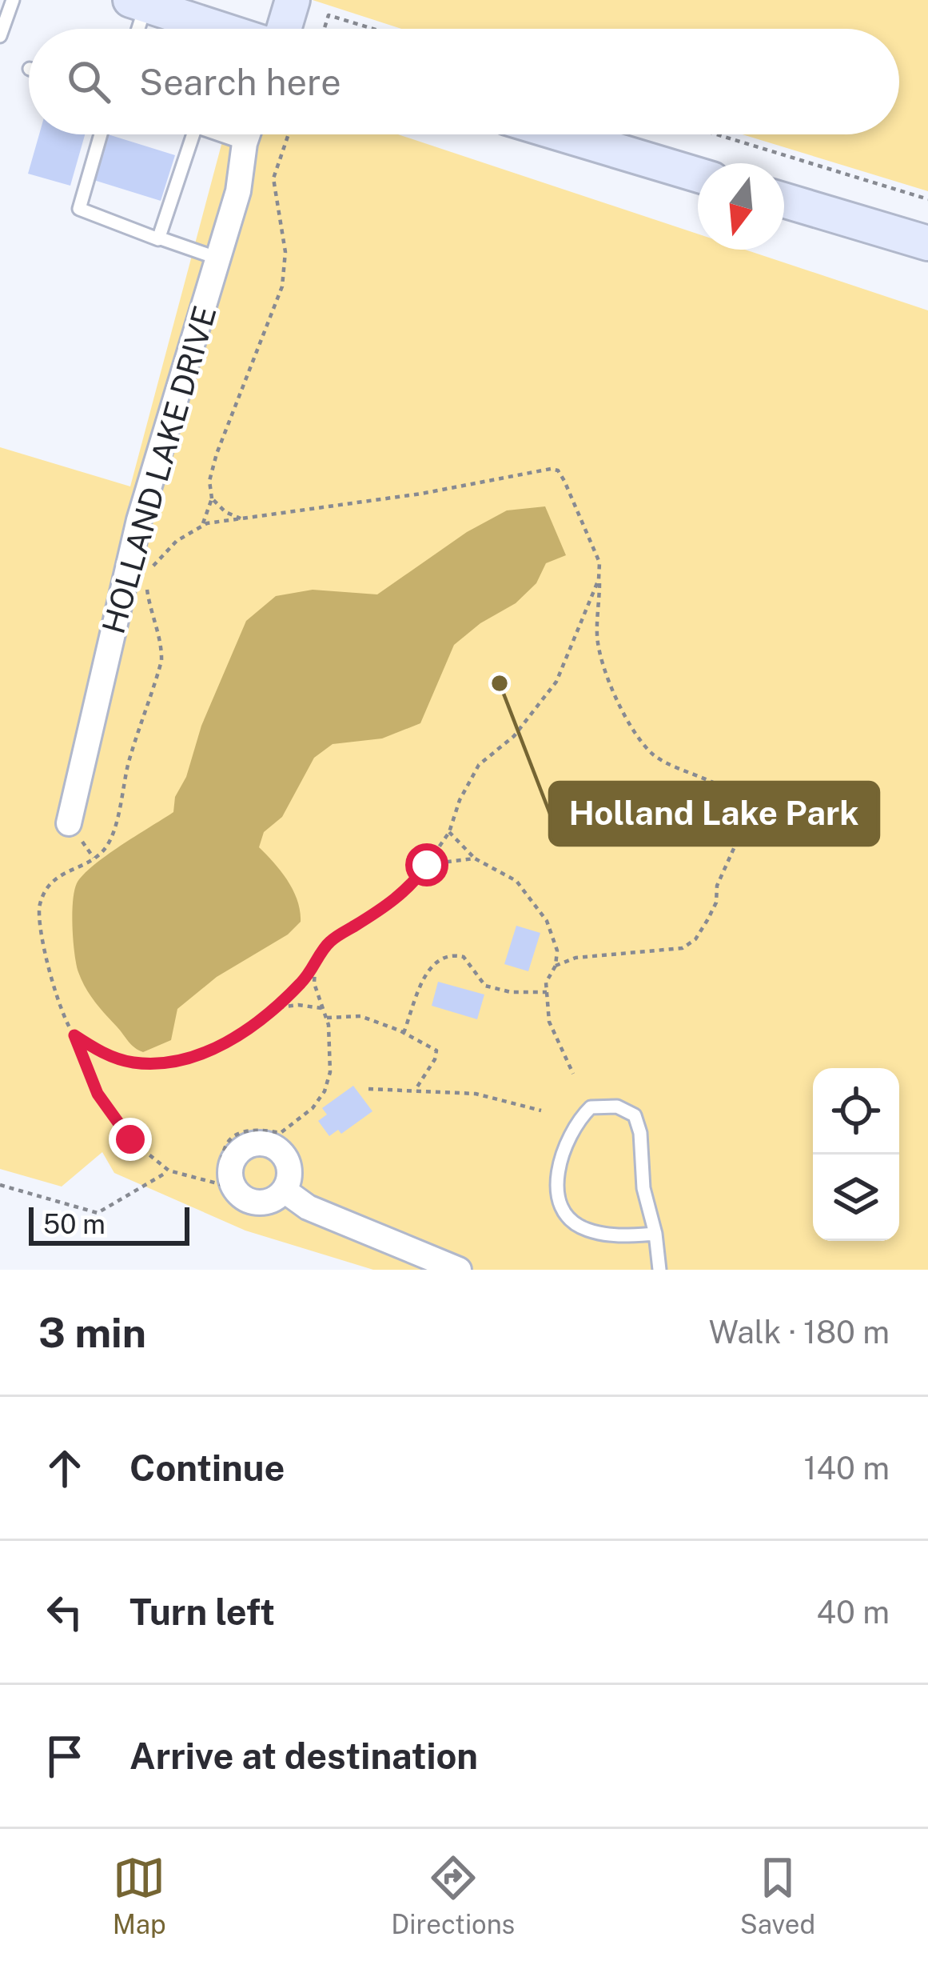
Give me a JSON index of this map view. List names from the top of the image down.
{
  "streets": {
    "street": ["HOLLAND LAKE DRIVE"]
  },
  "places": ["Holland Lake Park"],
  "scale_bar": "50 m",
  "north": "bottom",
  "page": {
    "search": "Search here",
    "scale": "50 m",
    "heading": ["3 min", "Walk · 180 m"],
    "list": [
      ["Continue", "140 m"],
      ["Turn left", "40 m"],
      "Arrive at destination"
    ],
    "nav": ["Map", "Directions", "Saved"]
  }
}
